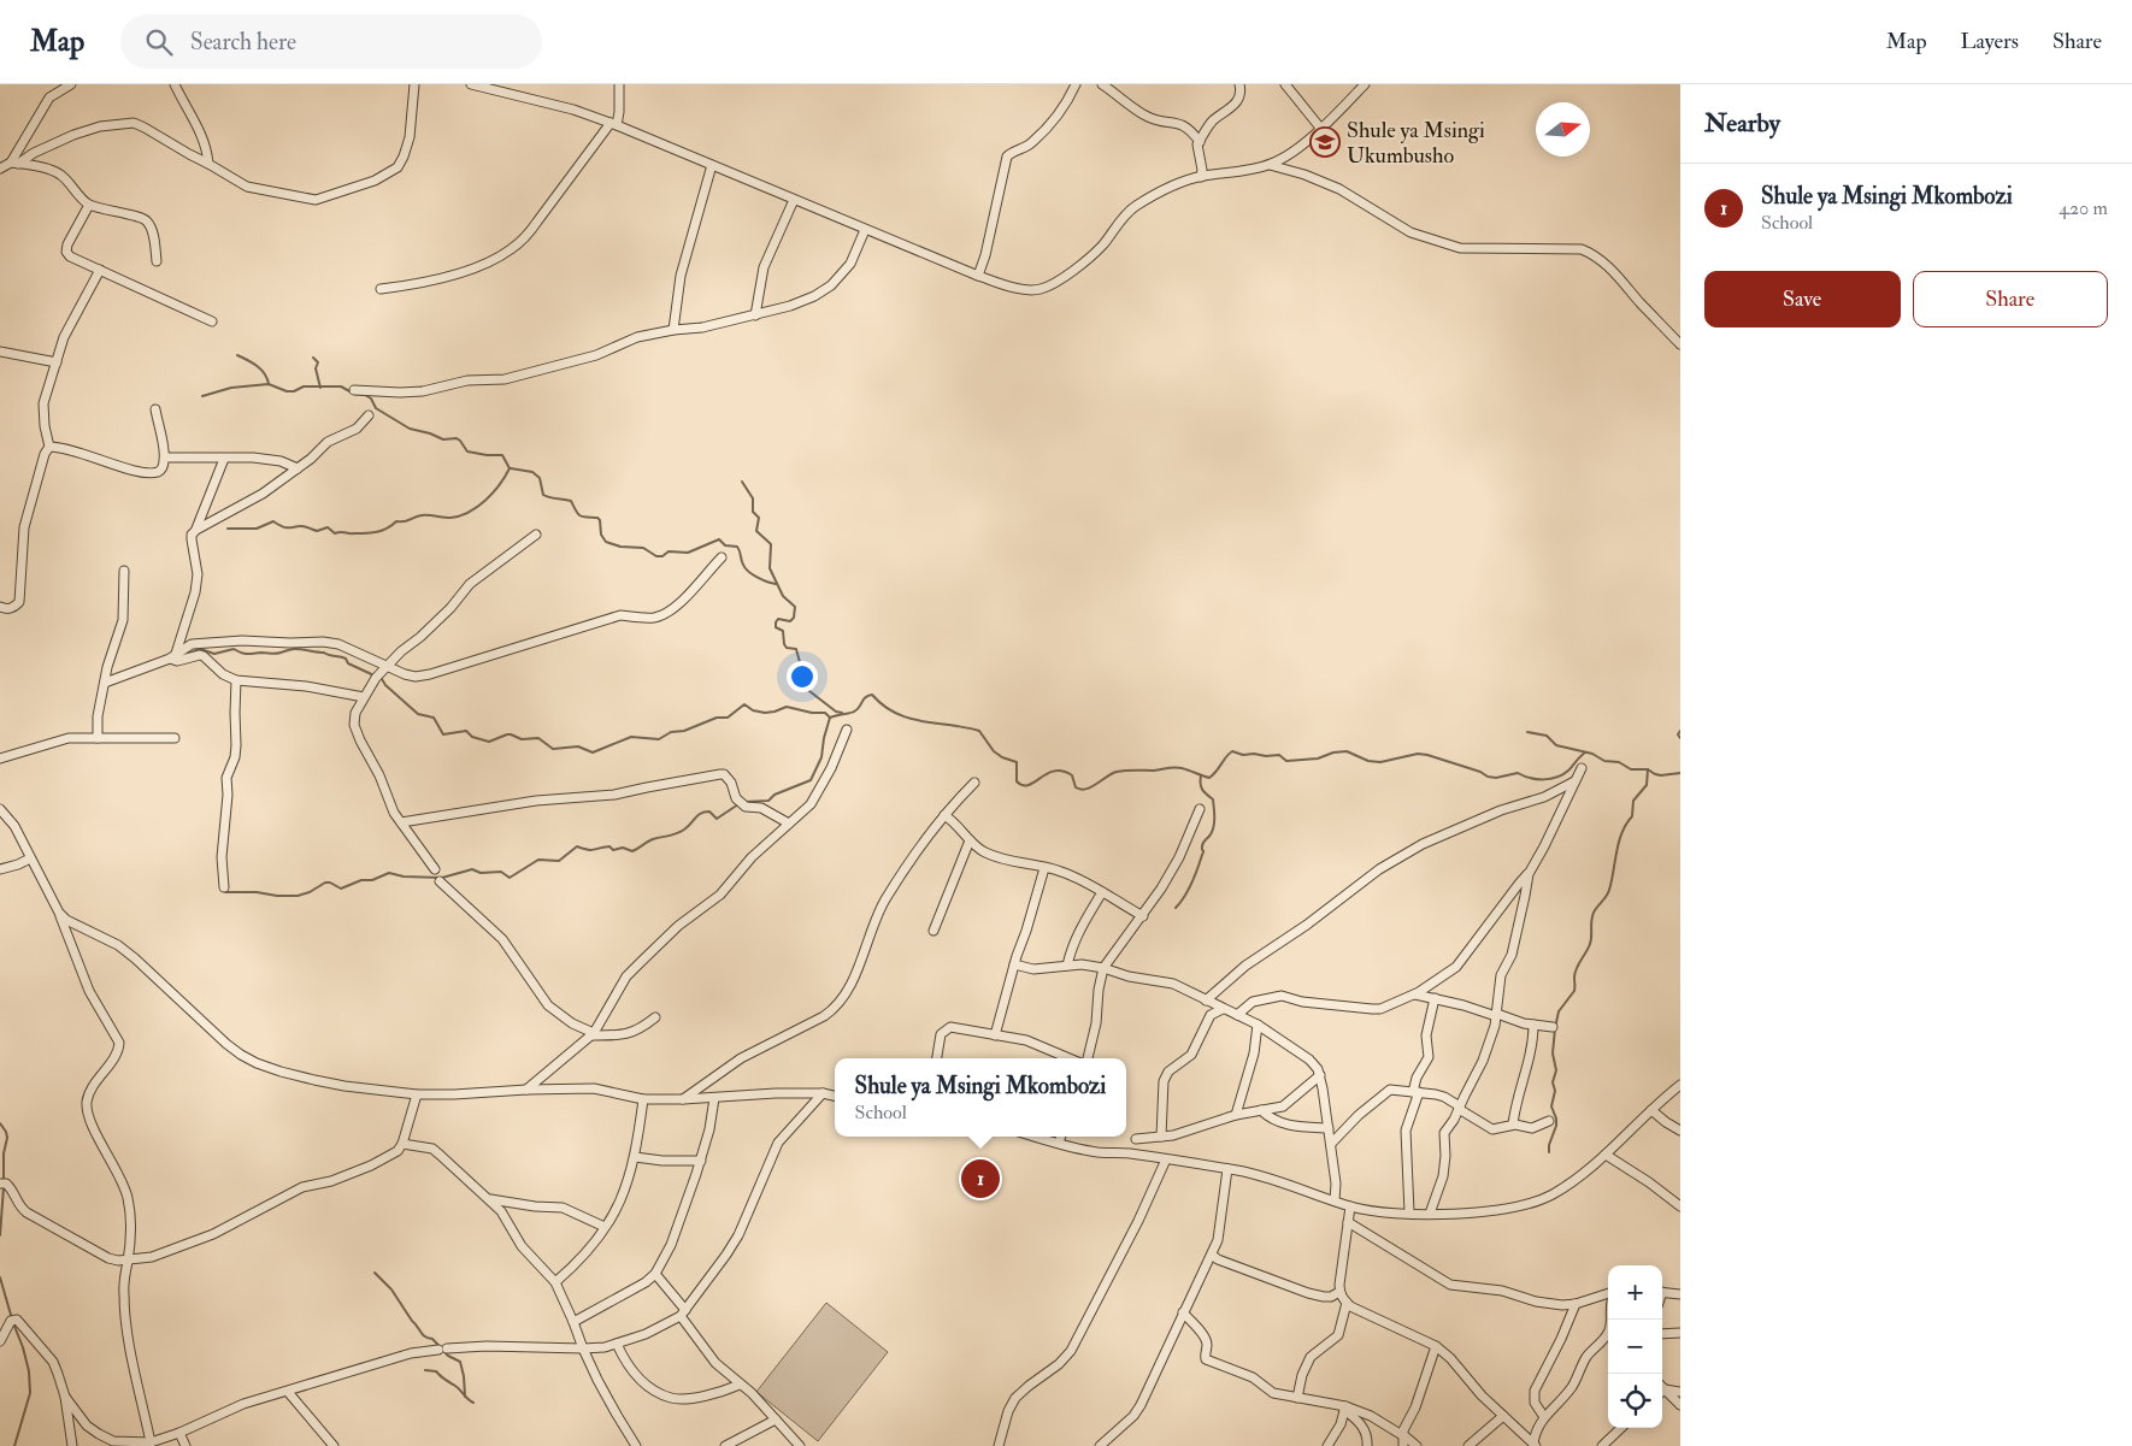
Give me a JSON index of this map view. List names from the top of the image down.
{
  "places": {
    "school or university": ["Shule ya Msingi Ukumbusho"]
  },
  "north": "right",
  "page": {
    "header": "Map",
    "search": "Search here",
    "nav": ["Map", "Layers", "Share"],
    "heading": "Nearby",
    "list": [
      {
        "mark": "1",
        "name": "Shule ya Msingi Mkombozi",
        "note": "School",
        "value": "420 m"
      }
    ],
    "buttons": ["Save", "Share"],
    "popup": ["Shule ya Msingi Mkombozi", "School"],
    "pins": "1",
    "map_buttons": ["+", "−"]
  }
}
